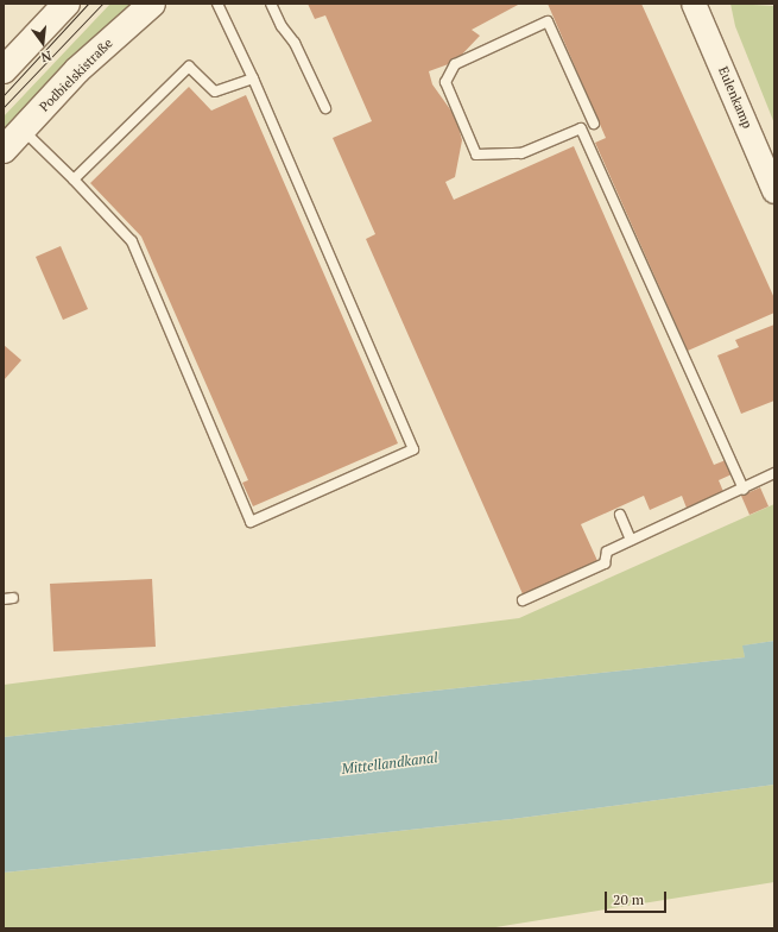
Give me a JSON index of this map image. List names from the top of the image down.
{
  "streets": {
    "main road": ["Podbielskistraße"],
    "street": ["Eulenkamp"]
  },
  "water": ["Mittellandkanal"],
  "scale_bar": "20 m",
  "north": "bottom"
}
